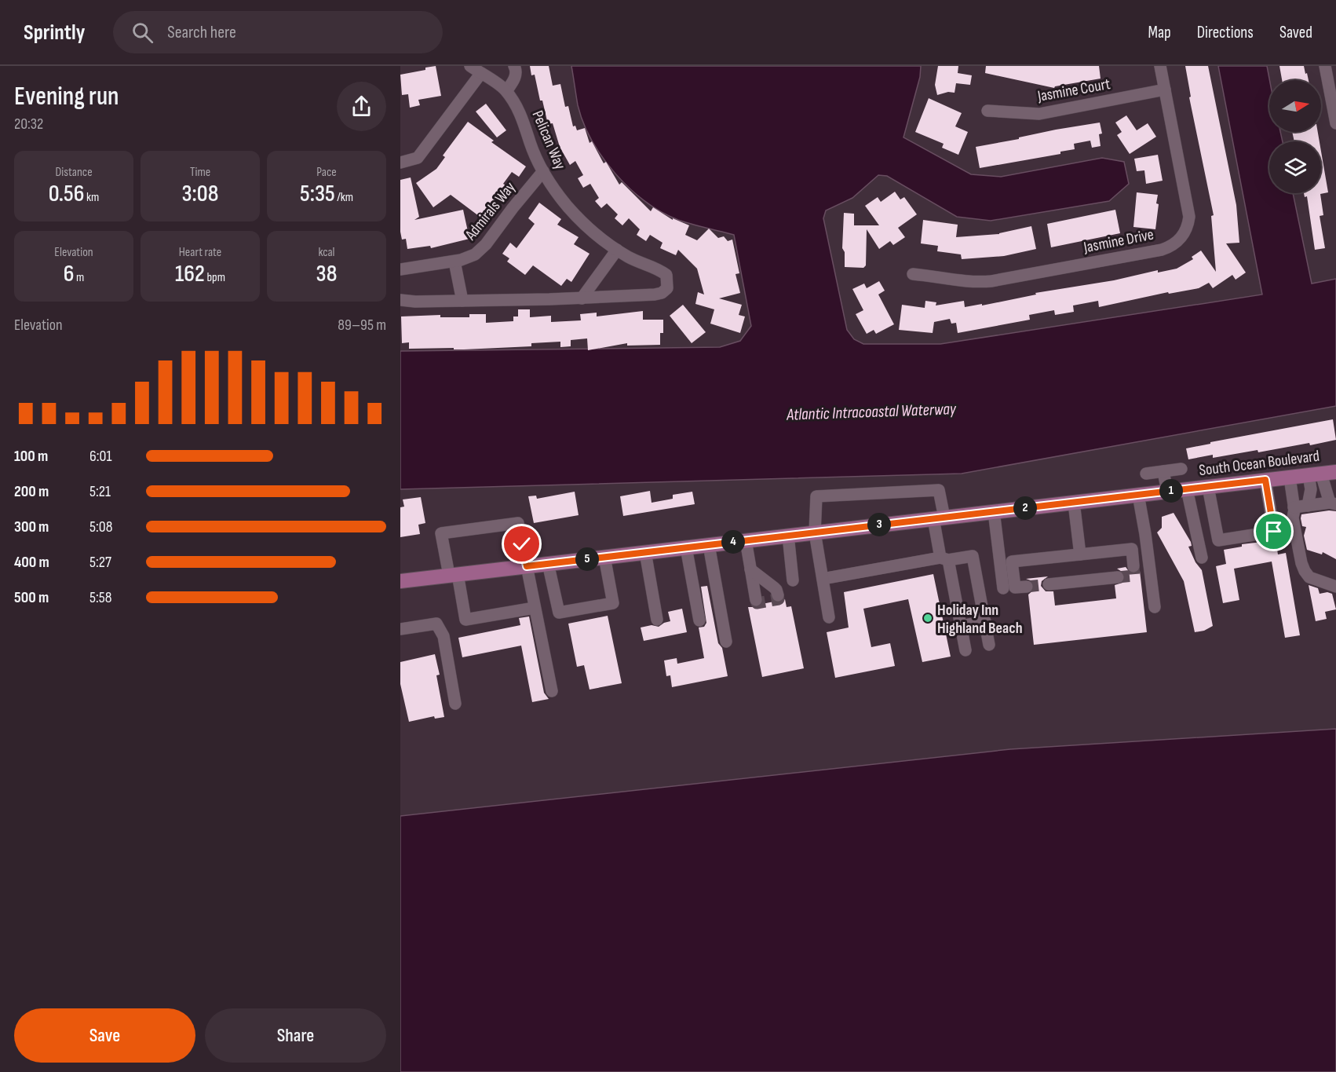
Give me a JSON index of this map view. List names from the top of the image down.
{
  "streets": {
    "main road": ["South Ocean Boulevard"],
    "street": [
      "Jasmine Court",
      "Pelican Way",
      "Admirals Way",
      "Jasmine Drive"
    ]
  },
  "crossings": [
    ["Jasmine Court", "Jasmine Drive"],
    ["Pelican Way", "Admirals Way"]
  ],
  "water": ["Atlantic Intracoastal Waterway"],
  "places": ["Holiday Inn Highland Beach"],
  "north": "right",
  "page": {
    "header": "Sprintly",
    "search": "Search here",
    "nav": ["Map", "Directions", "Saved"],
    "heading": ["Evening run", "20:32"],
    "stats": [
      ["Distance", "0.56 km"],
      ["Time", "3:08"],
      ["Pace", "5:35 /km"],
      ["Elevation", "6 m"],
      ["Heart rate", "162 bpm"],
      ["kcal", "38"]
    ],
    "chart": ["Elevation", "89–95 m"],
    "list": [
      {
        "name": "100 m",
        "note": "6:01"
      },
      {
        "name": "200 m",
        "note": "5:21"
      },
      {
        "name": "300 m",
        "note": "5:08"
      },
      {
        "name": "400 m",
        "note": "5:27"
      },
      {
        "name": "500 m",
        "note": "5:58"
      }
    ],
    "pins": [
      "1",
      "2",
      "3",
      "4",
      "5"
    ],
    "buttons": ["Save", "Share"]
  }
}
